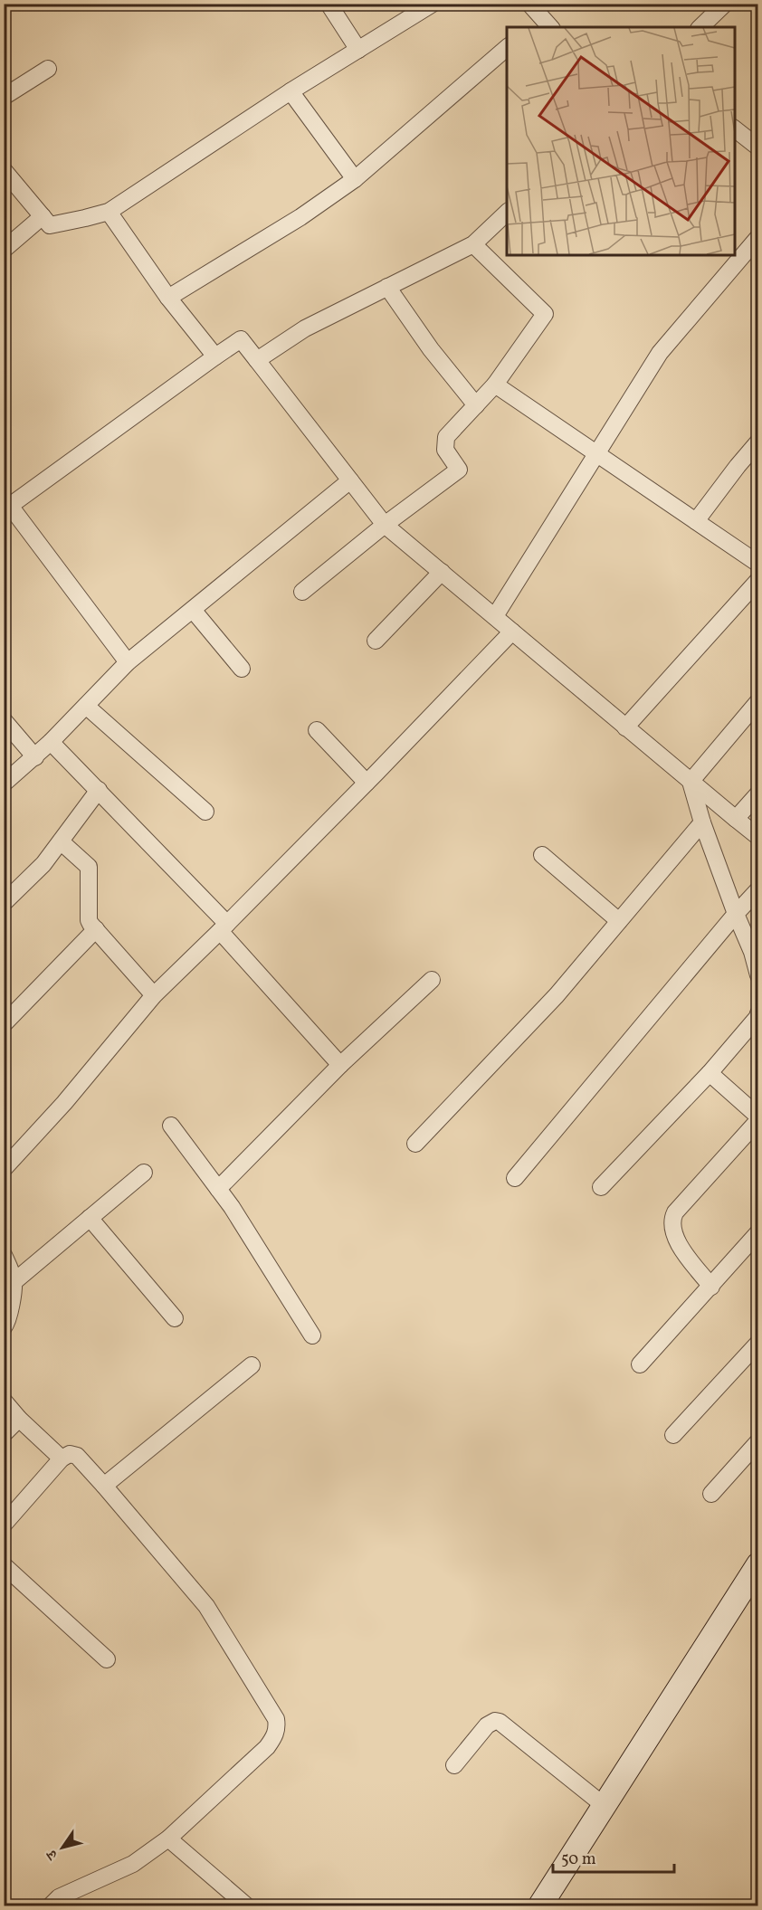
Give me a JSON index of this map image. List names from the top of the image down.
{
  "scale_bar": "50 m",
  "north": "bottom left"
}
